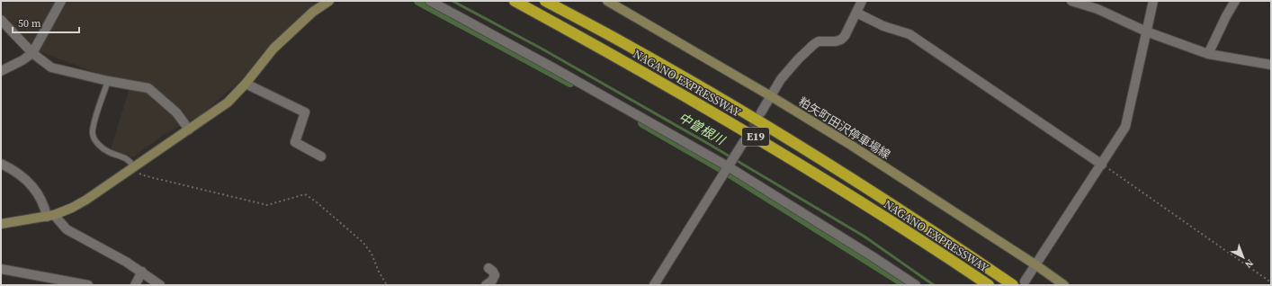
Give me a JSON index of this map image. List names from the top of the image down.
{
  "streets": {
    "highway": ["NAGANO EXPRESSWAY", "E19"],
    "main road": ["粕矢町田沢停車場線"]
  },
  "water": ["中曽根川"],
  "scale_bar": "50 m",
  "north": "bottom right"
}
